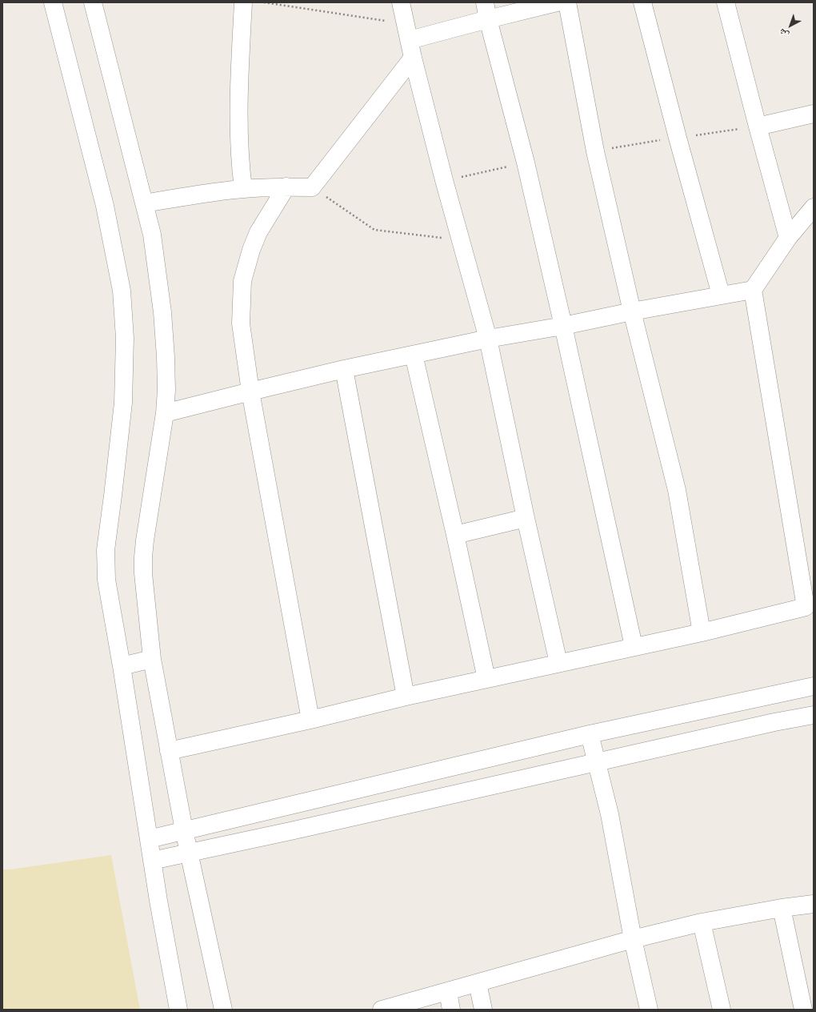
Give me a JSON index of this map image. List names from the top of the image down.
{
  "north": "bottom left"
}
